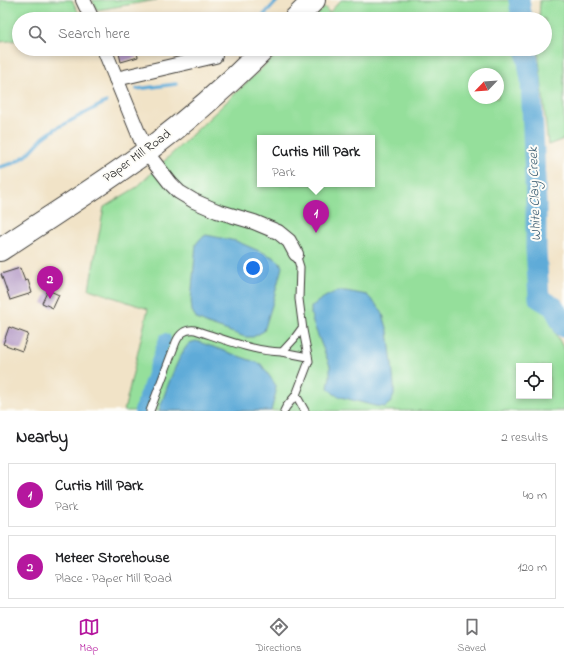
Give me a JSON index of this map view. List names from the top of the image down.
{
  "streets": {
    "main road": ["Paper Mill Road"]
  },
  "water": ["White Clay Creek"],
  "north": "bottom left",
  "page": {
    "search": "Search here",
    "popup": ["Curtis Mill Park", "Park"],
    "pins": ["1", "2"],
    "heading": ["Nearby", "2 results"],
    "list": [
      {
        "mark": "1",
        "name": "Curtis Mill Park",
        "note": "Park",
        "value": "40 m"
      },
      {
        "mark": "2",
        "name": "Meteer Storehouse",
        "note": "Place · Paper Mill Road",
        "value": "120 m"
      }
    ],
    "nav": ["Map", "Directions", "Saved"]
  }
}
